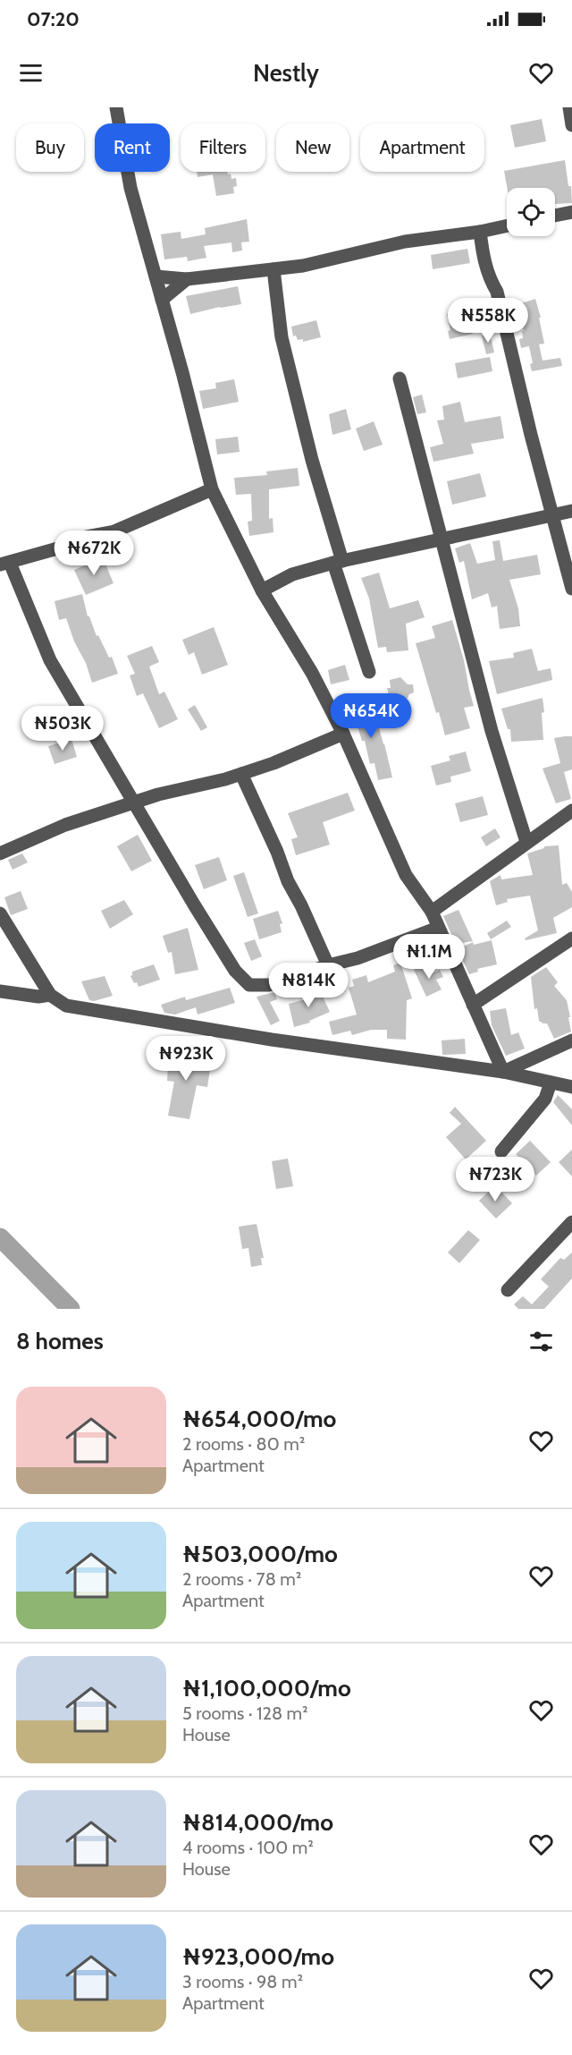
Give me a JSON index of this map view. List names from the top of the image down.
{
  "page": {
    "status": "07:20",
    "header": "Nestly",
    "chip": [
      "Buy",
      "Rent",
      "Filters",
      "New",
      "Apartment"
    ],
    "price": [
      "₦558K",
      "₦672K",
      "₦654K",
      "₦503K",
      "₦1.1M",
      "₦814K",
      "₦923K",
      "₦723K"
    ],
    "heading": "8 homes",
    "list": [
      {
        "name": "₦654,000/mo",
        "note": "2 rooms · 80 m² · Apartment"
      },
      {
        "name": "₦503,000/mo",
        "note": "2 rooms · 78 m² · Apartment"
      },
      {
        "name": "₦1,100,000/mo",
        "note": "5 rooms · 128 m² · House"
      },
      {
        "name": "₦814,000/mo",
        "note": "4 rooms · 100 m² · House"
      },
      {
        "name": "₦923,000/mo",
        "note": "3 rooms · 98 m² · Apartment"
      }
    ]
  }
}
